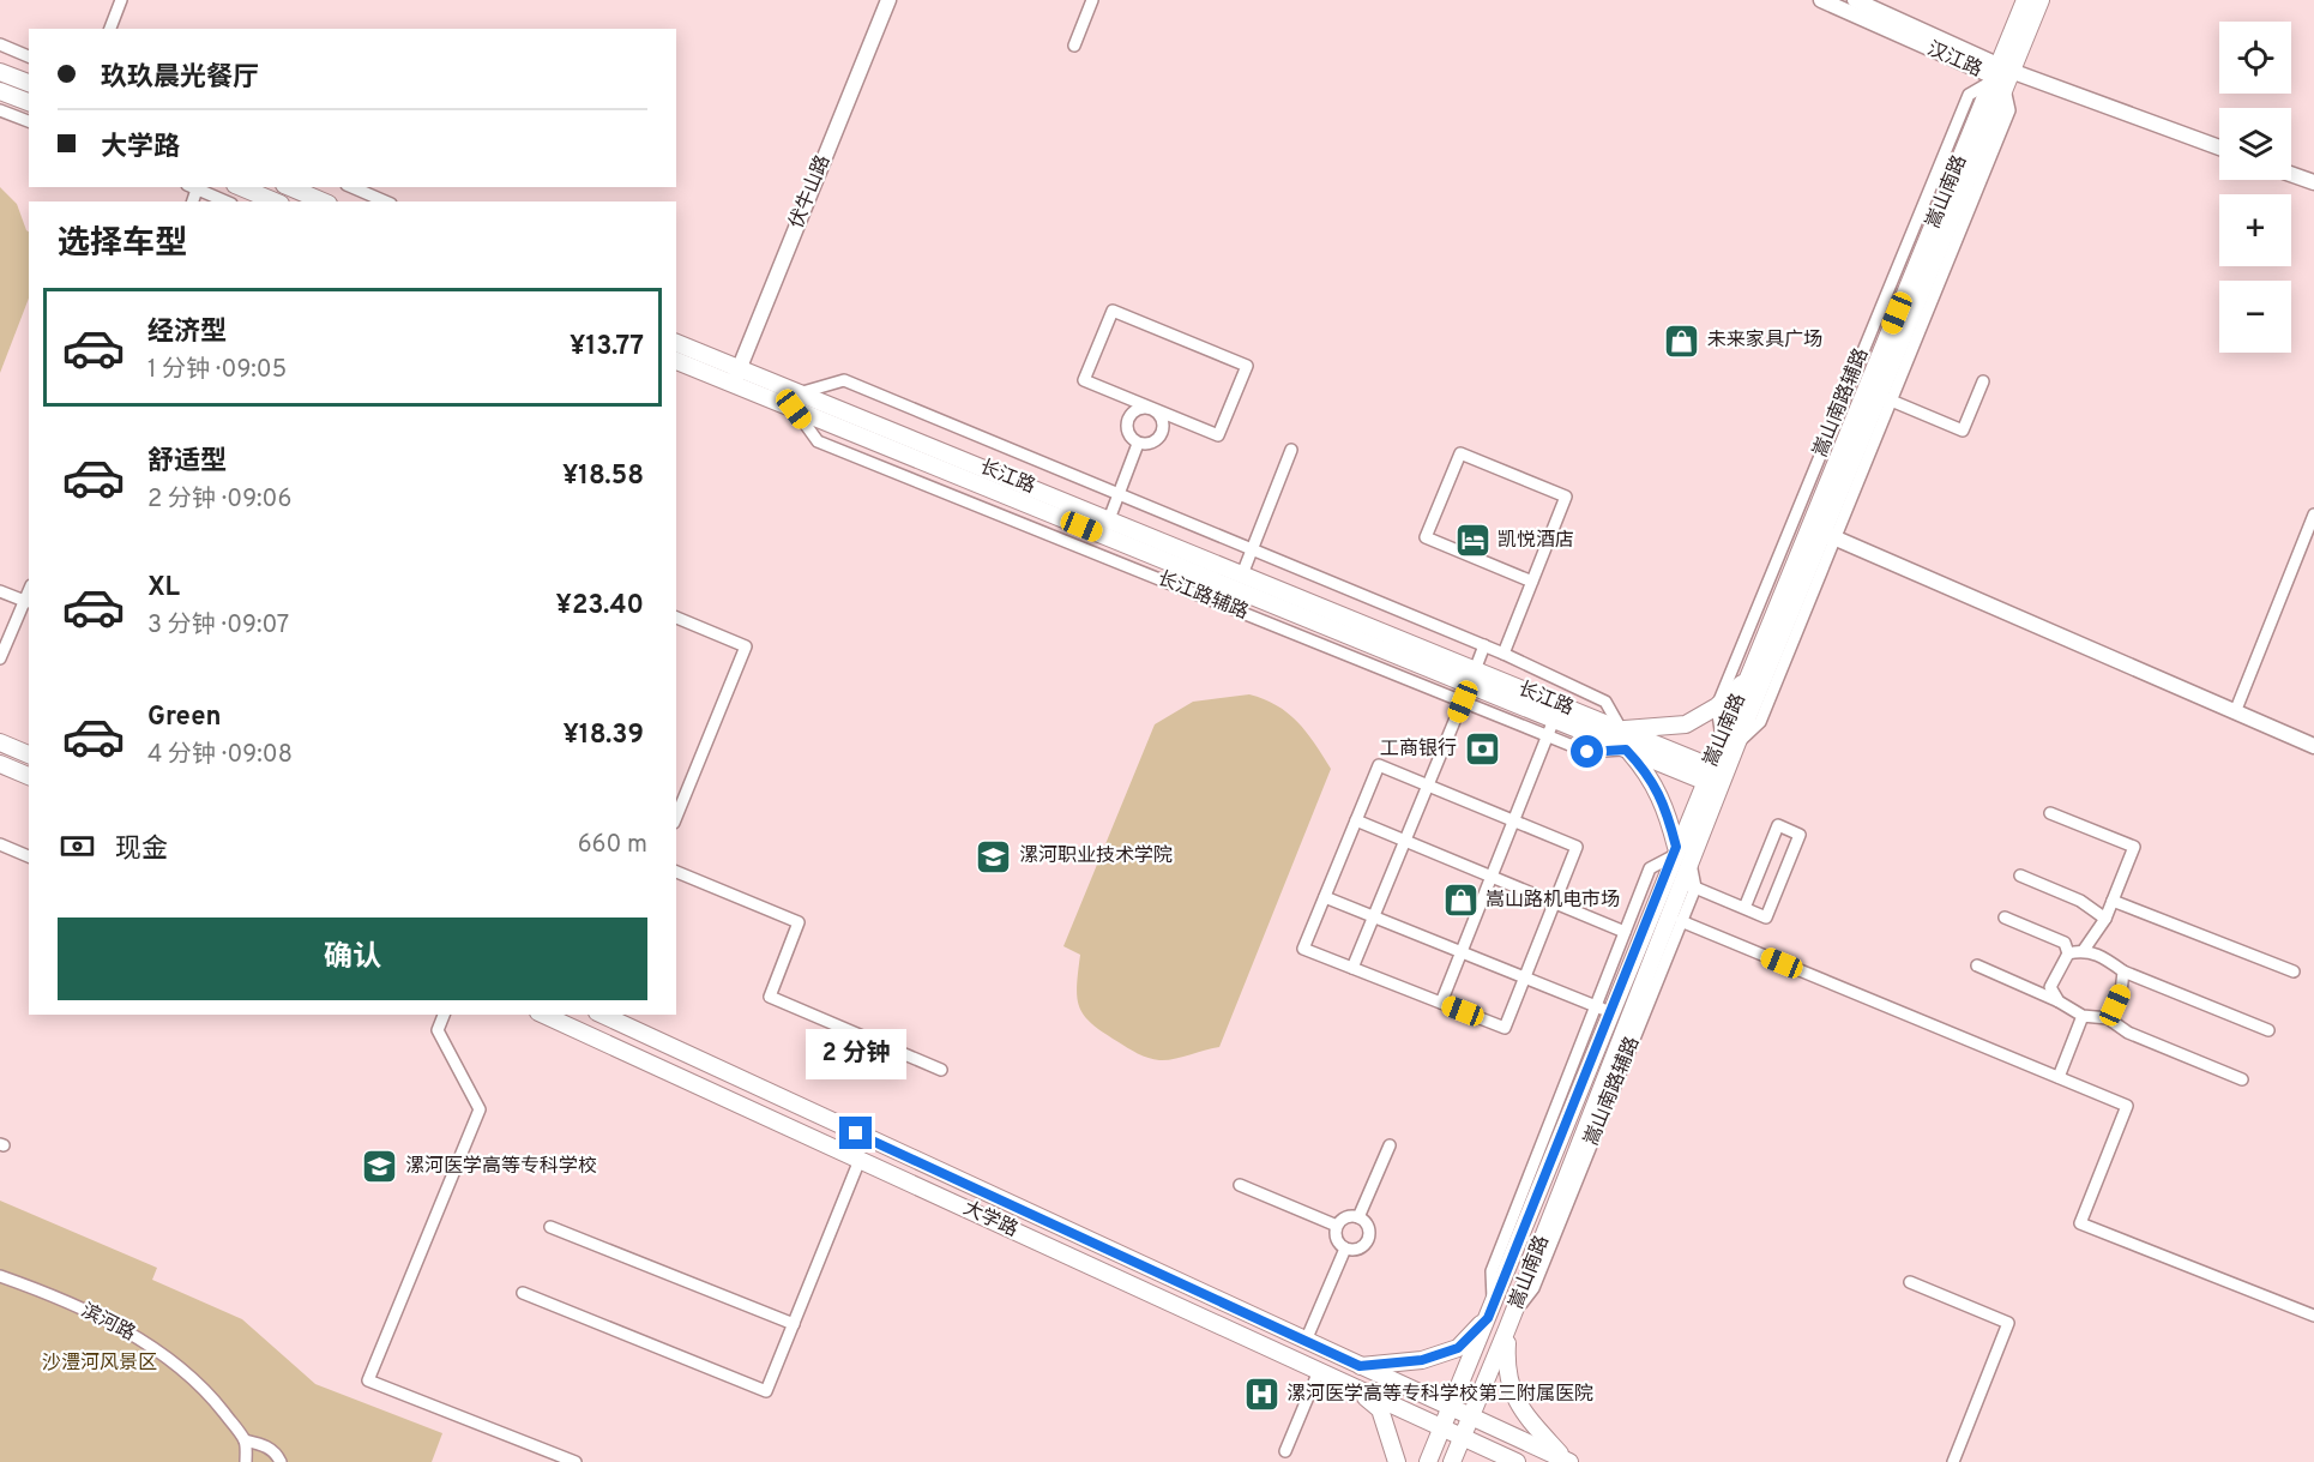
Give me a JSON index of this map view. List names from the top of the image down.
{
  "streets": {
    "main road": ["嵩山南路", "长江路", "大学路"],
    "street": [
      "汉江路",
      "伏牛山路",
      "嵩山南路辅路",
      "长江路辅路",
      "滨河路"
    ]
  },
  "crossings": [
    ["汉江路", "嵩山南路"],
    ["汉江路", "嵩山南路辅路"],
    ["伏牛山路", "长江路"],
    ["嵩山南路", "嵩山南路辅路"],
    ["嵩山南路", "长江路"],
    ["嵩山南路", "大学路"],
    ["长江路", "长江路辅路"]
  ],
  "parks": ["沙澧河风景区"],
  "places": {
    "shop": ["未来家具广场", "嵩山路机电市场"],
    "hotel": ["凯悦酒店"],
    "bank": ["工商银行"],
    "school or university": ["漯河职业技术学院", "漯河医学高等专科学校"],
    "hospital": ["漯河医学高等专科学校第三附属医院"]
  },
  "page": {
    "map_buttons": ["+", "−"],
    "banner": ["玖玖晨光餐厅", "大学路"],
    "heading": "选择车型",
    "list": [
      {
        "name": "经济型",
        "note": "1 分钟 · 09:05",
        "value": "¥13.77"
      },
      {
        "name": "舒适型",
        "note": "2 分钟 · 09:06",
        "value": "¥18.58"
      },
      {
        "name": "XL",
        "note": "3 分钟 · 09:07",
        "value": "¥23.40"
      },
      {
        "name": "Green",
        "note": "4 分钟 · 09:08",
        "value": "¥18.39"
      }
    ],
    "pay": ["现金", "660 m"],
    "buttons": "确认",
    "bubble": "2 分钟"
  }
}
